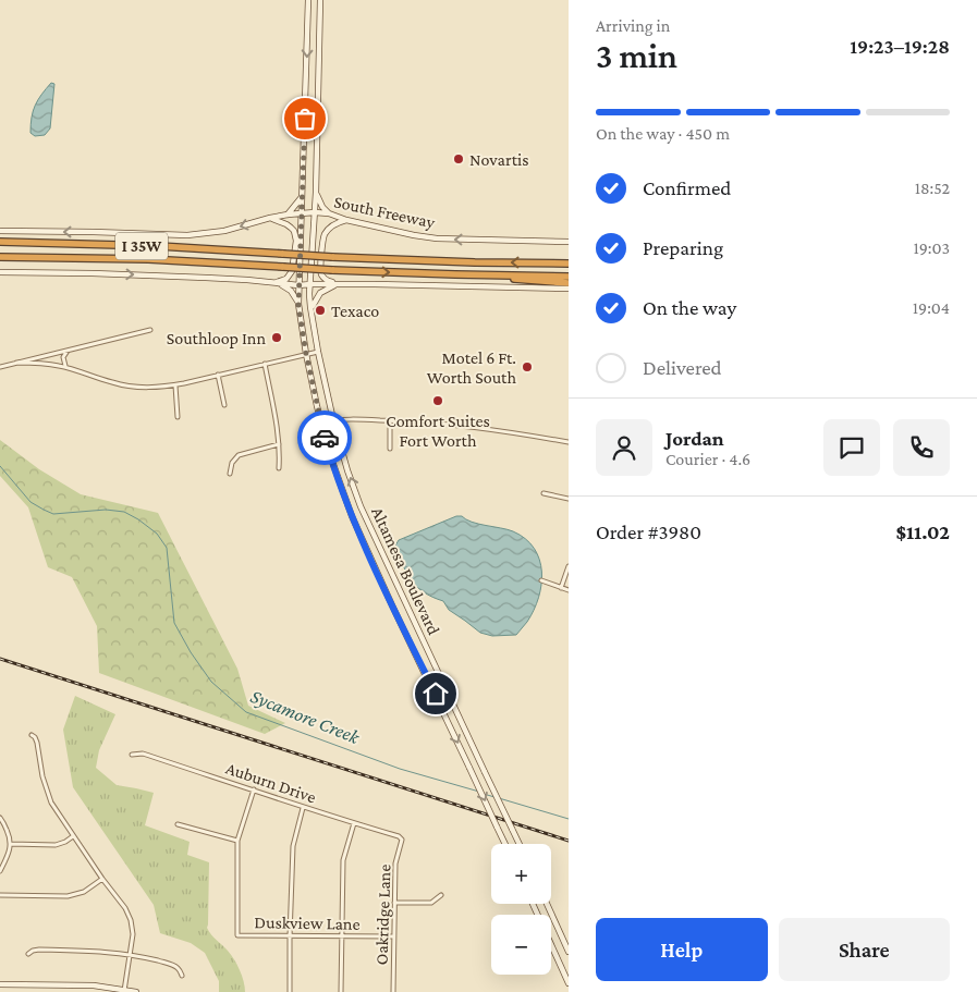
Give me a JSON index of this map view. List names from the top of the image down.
{
  "streets": {
    "highway": ["I 35W"],
    "main road": ["South Freeway", "Altamesa Boulevard"],
    "street": ["Auburn Drive", "Oakridge Lane", "Duskview Lane"]
  },
  "crossings": [
    ["South Freeway", "Altamesa Boulevard"],
    ["Auburn Drive", "Oakridge Lane"],
    ["Auburn Drive", "Duskview Lane"],
    ["Oakridge Lane", "Duskview Lane"]
  ],
  "water": ["Sycamore Creek"],
  "places": [
    "Novartis",
    "Texaco",
    "Southloop Inn",
    "Motel 6 Ft. Worth South",
    "Comfort Suites Fort Worth"
  ],
  "page": {
    "heading": ["3 min", "Arriving in", "19:23–19:28"],
    "panel": [
      "Jordan",
      "Courier · 4.6",
      "Order #3980",
      "$11.02"
    ],
    "bar": "On the way · 450 m",
    "list": [
      ["Confirmed", "18:52"],
      ["Preparing", "19:03"],
      ["On the way", "19:04"],
      "Delivered"
    ],
    "map_buttons": ["+", "−"],
    "buttons": ["Help", "Share"]
  }
}
